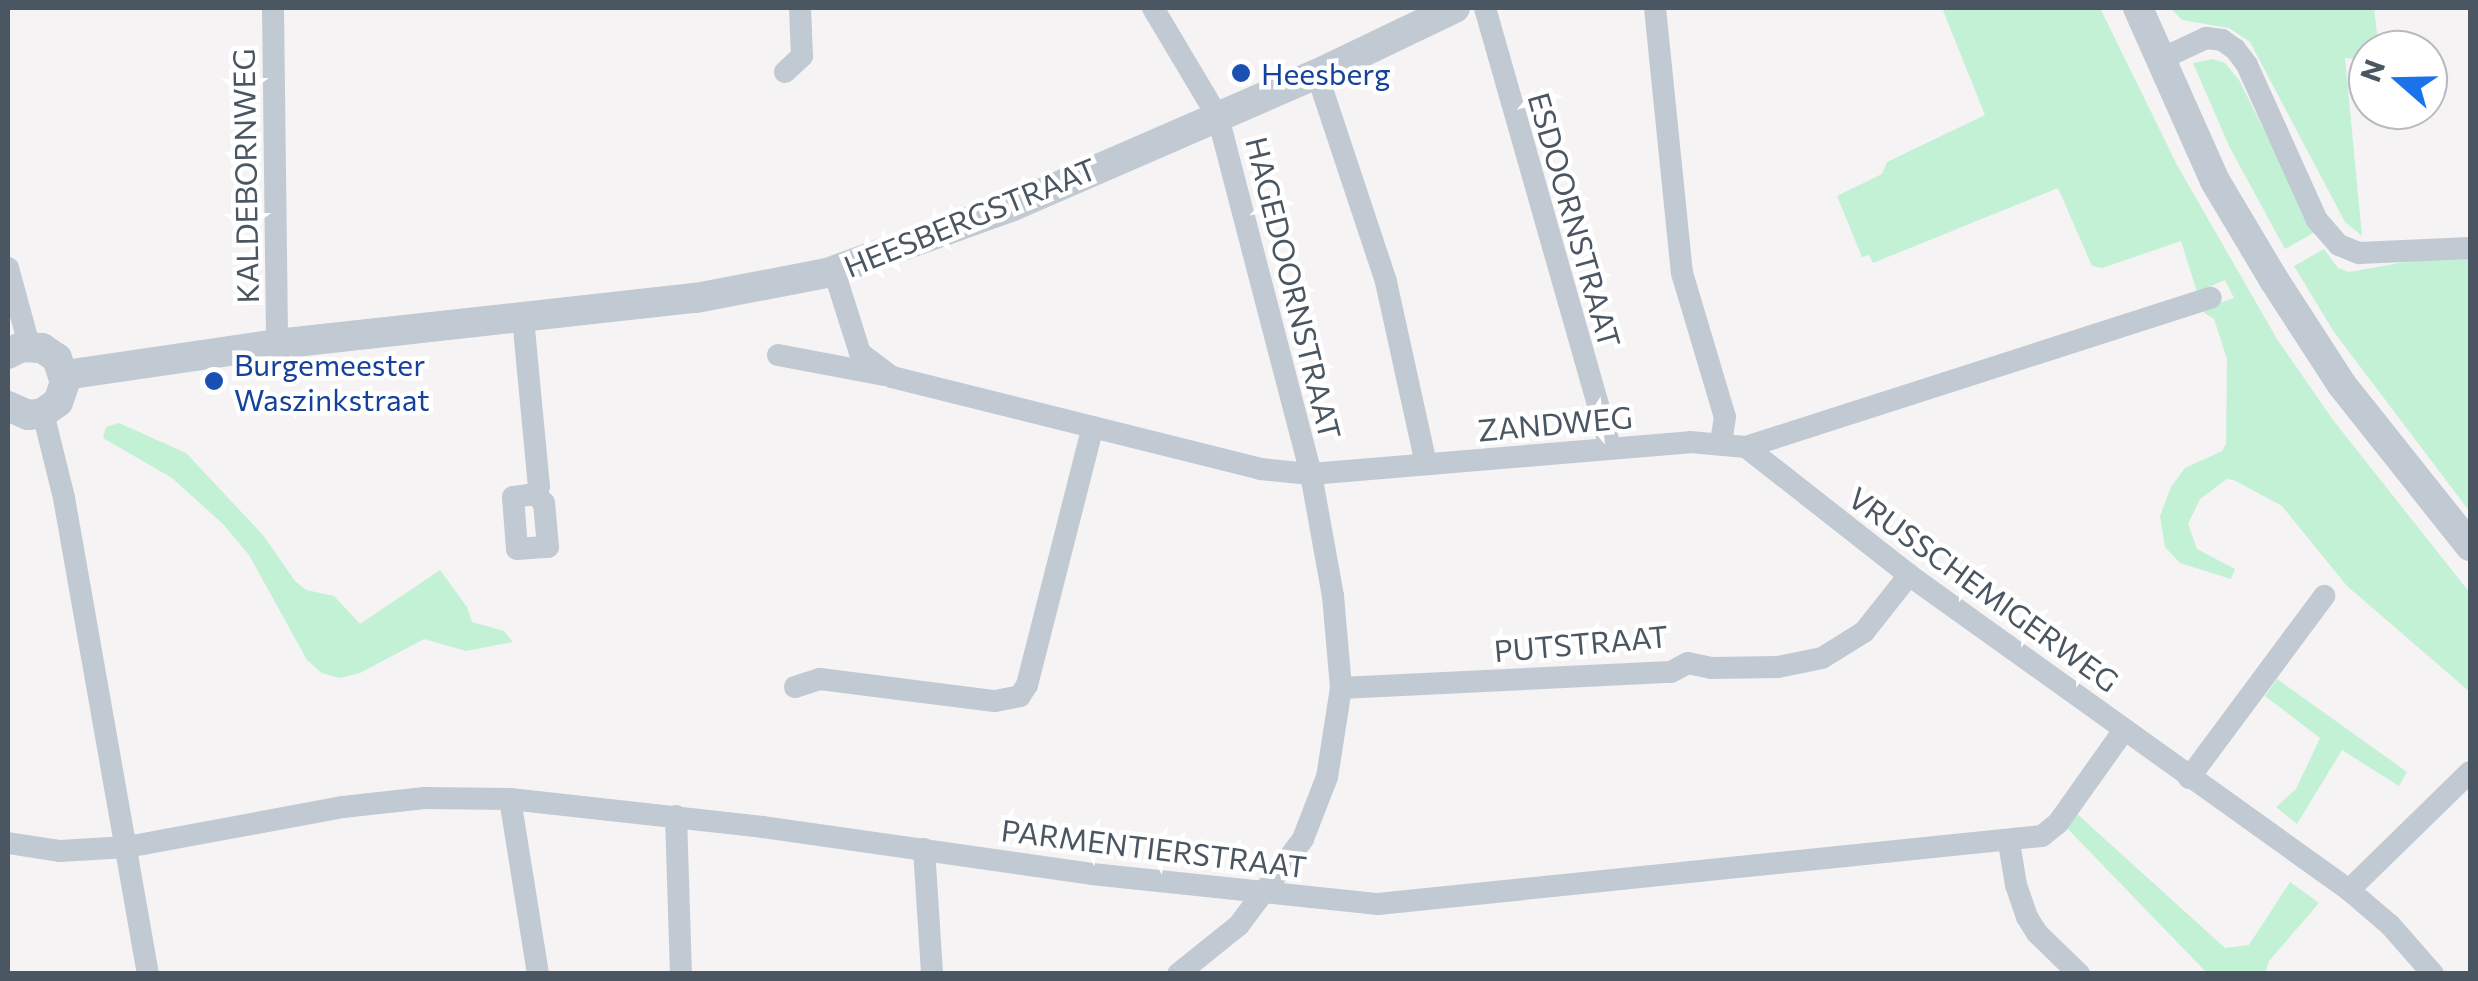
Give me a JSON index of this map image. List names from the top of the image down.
{
  "streets": {
    "street": [
      "KALDEBORNWEG",
      "HEESBERGSTRAAT",
      "ESDOORNSTRAAT",
      "HAGEDOORNSTRAAT",
      "ZANDWEG",
      "VRUSSCHEMIGERWEG",
      "PUTSTRAAT",
      "PARMENTIERSTRAAT"
    ]
  },
  "crossings": [
    ["KALDEBORNWEG", "HEESBERGSTRAAT"],
    ["HEESBERGSTRAAT", "HAGEDOORNSTRAAT"],
    ["HEESBERGSTRAAT", "ZANDWEG"],
    ["ESDOORNSTRAAT", "ZANDWEG"],
    ["HAGEDOORNSTRAAT", "ZANDWEG"],
    ["HAGEDOORNSTRAAT", "PUTSTRAAT"],
    ["HAGEDOORNSTRAAT", "PARMENTIERSTRAAT"],
    ["ZANDWEG", "VRUSSCHEMIGERWEG"],
    ["VRUSSCHEMIGERWEG", "PUTSTRAAT"],
    ["VRUSSCHEMIGERWEG", "PARMENTIERSTRAAT"]
  ],
  "places": ["Heesberg", "Burgemeester Waszinkstraat"],
  "north": "left"
}
